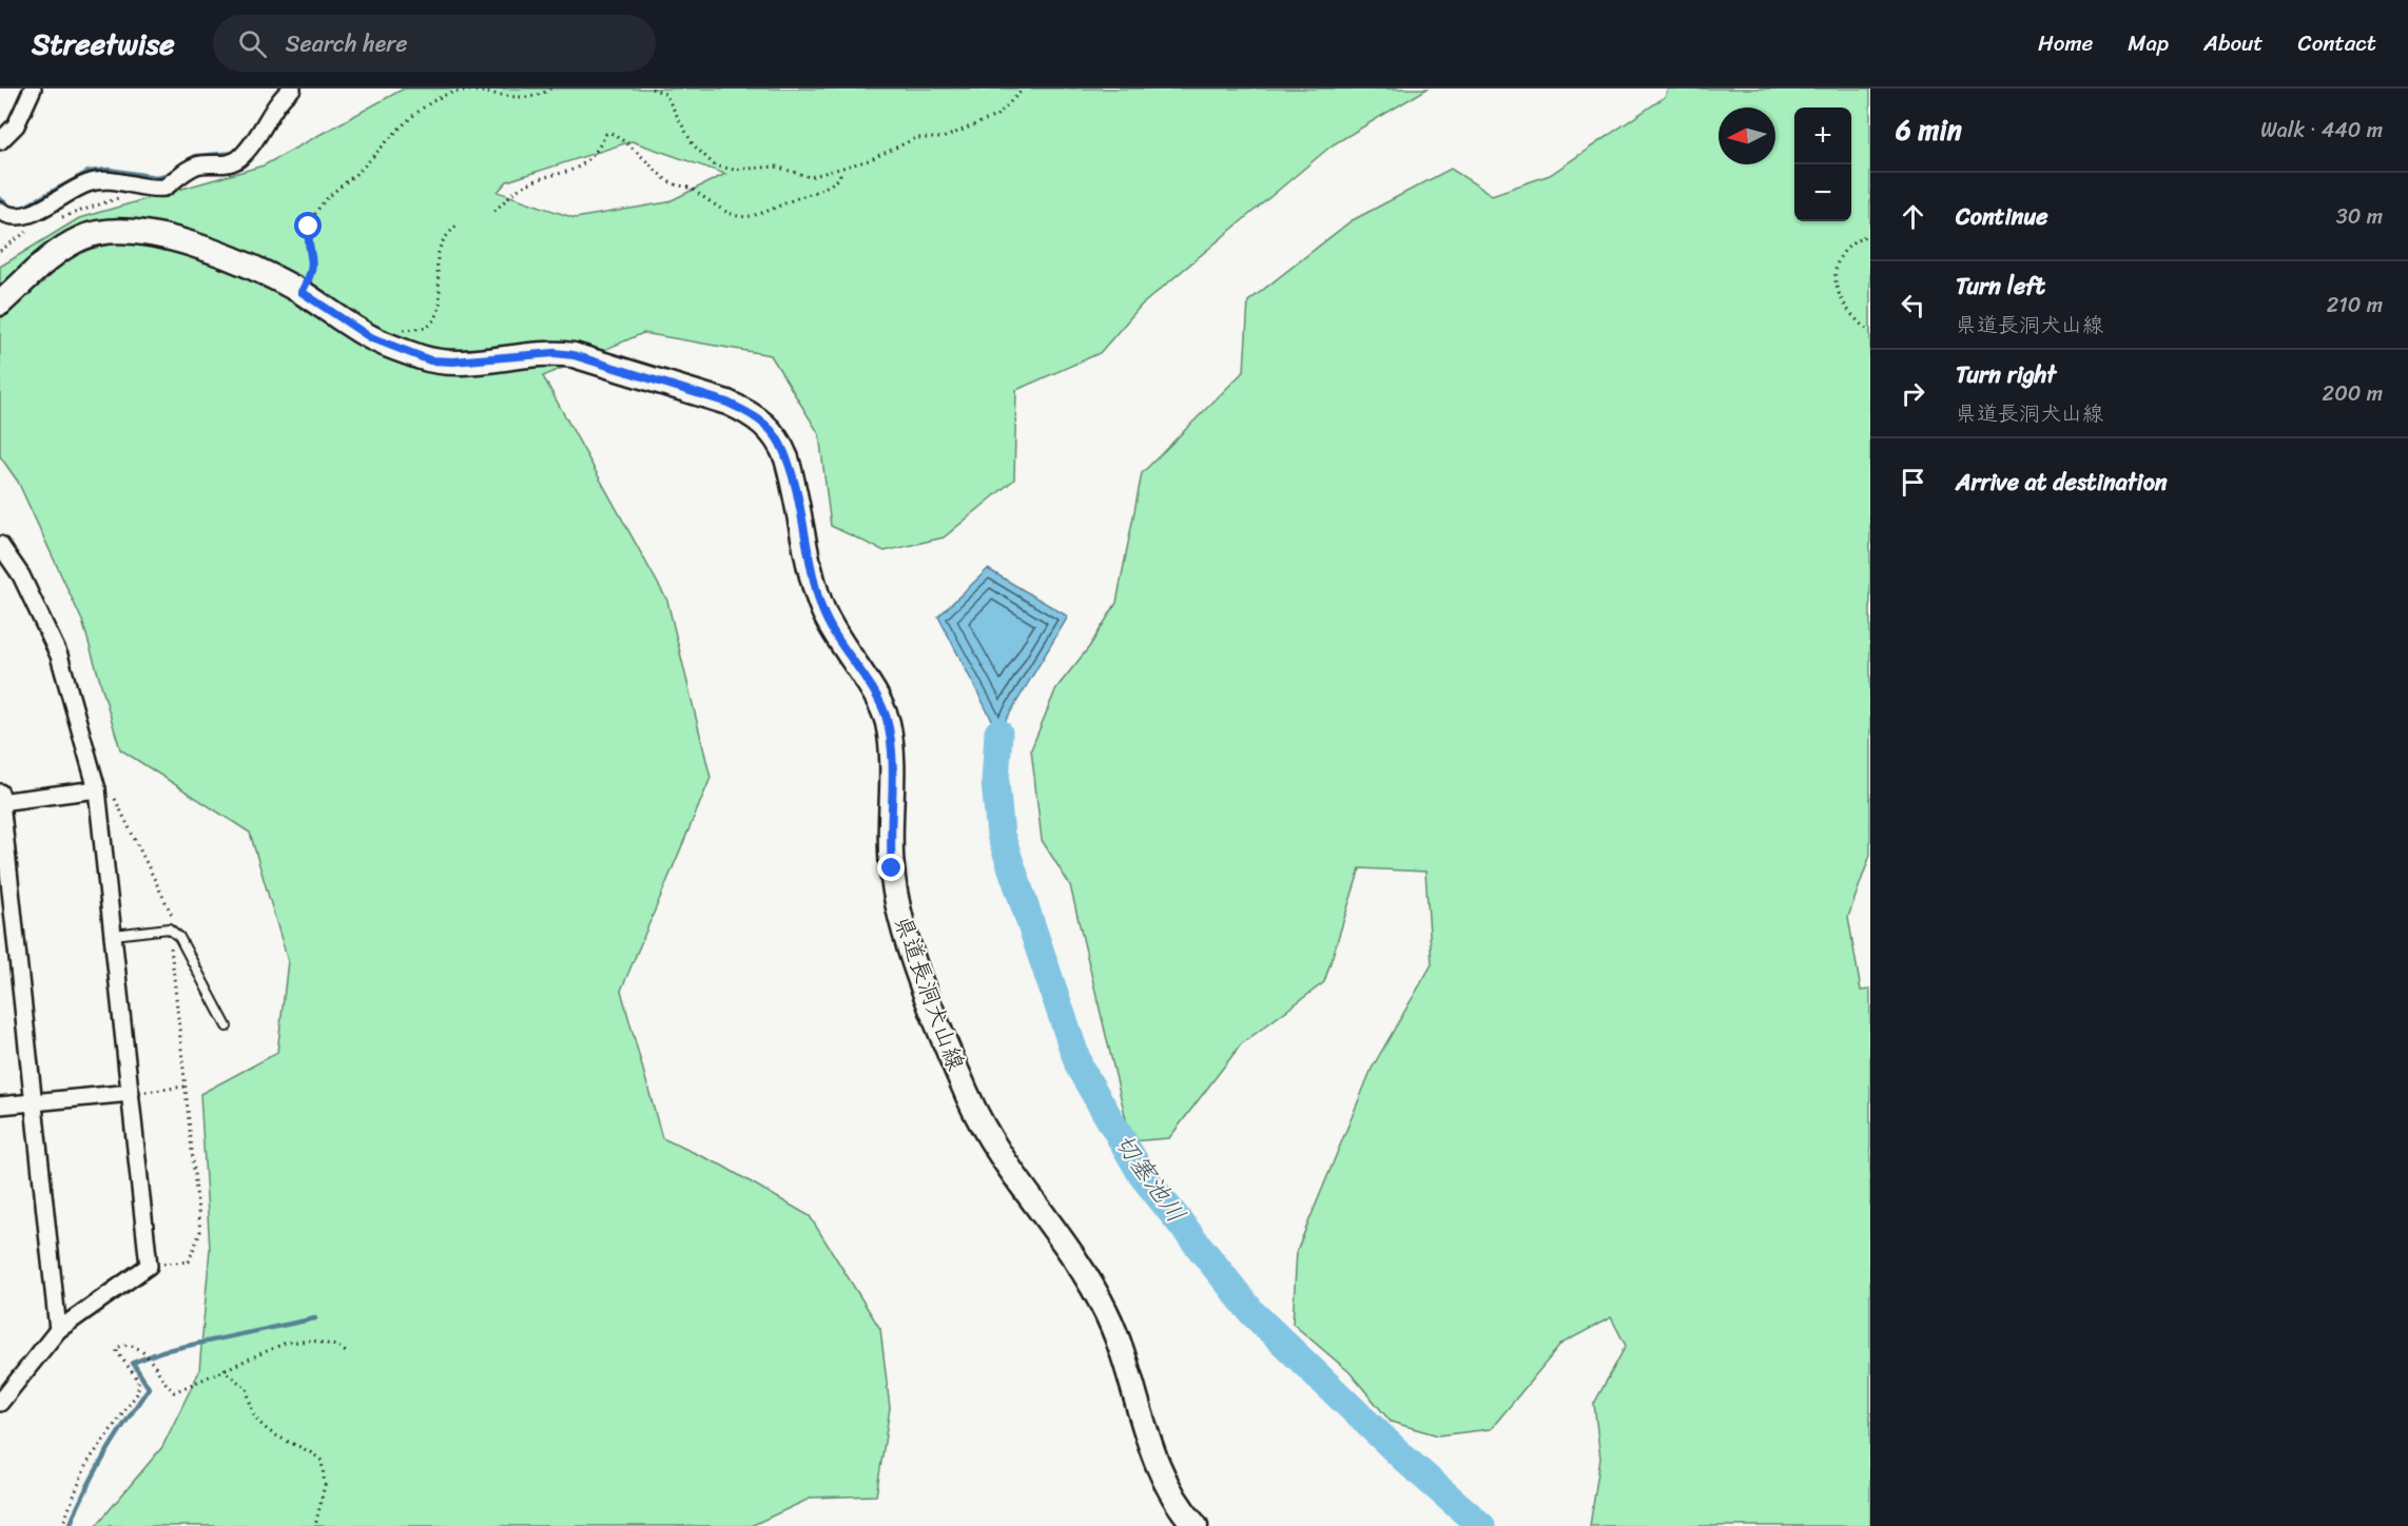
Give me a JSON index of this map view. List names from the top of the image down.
{
  "streets": {
    "main road": ["県道長洞犬山線"]
  },
  "water": ["切塞池川"],
  "north": "left",
  "page": {
    "header": "Streetwise",
    "search": "Search here",
    "nav": [
      "Home",
      "Map",
      "About",
      "Contact"
    ],
    "heading": ["6 min", "Walk · 440 m"],
    "map_buttons": ["+", "−"],
    "list": [
      ["Continue", "30 m"],
      ["Turn left", "県道長洞犬山線", "210 m"],
      ["Turn right", "県道長洞犬山線", "200 m"],
      "Arrive at destination"
    ]
  }
}
